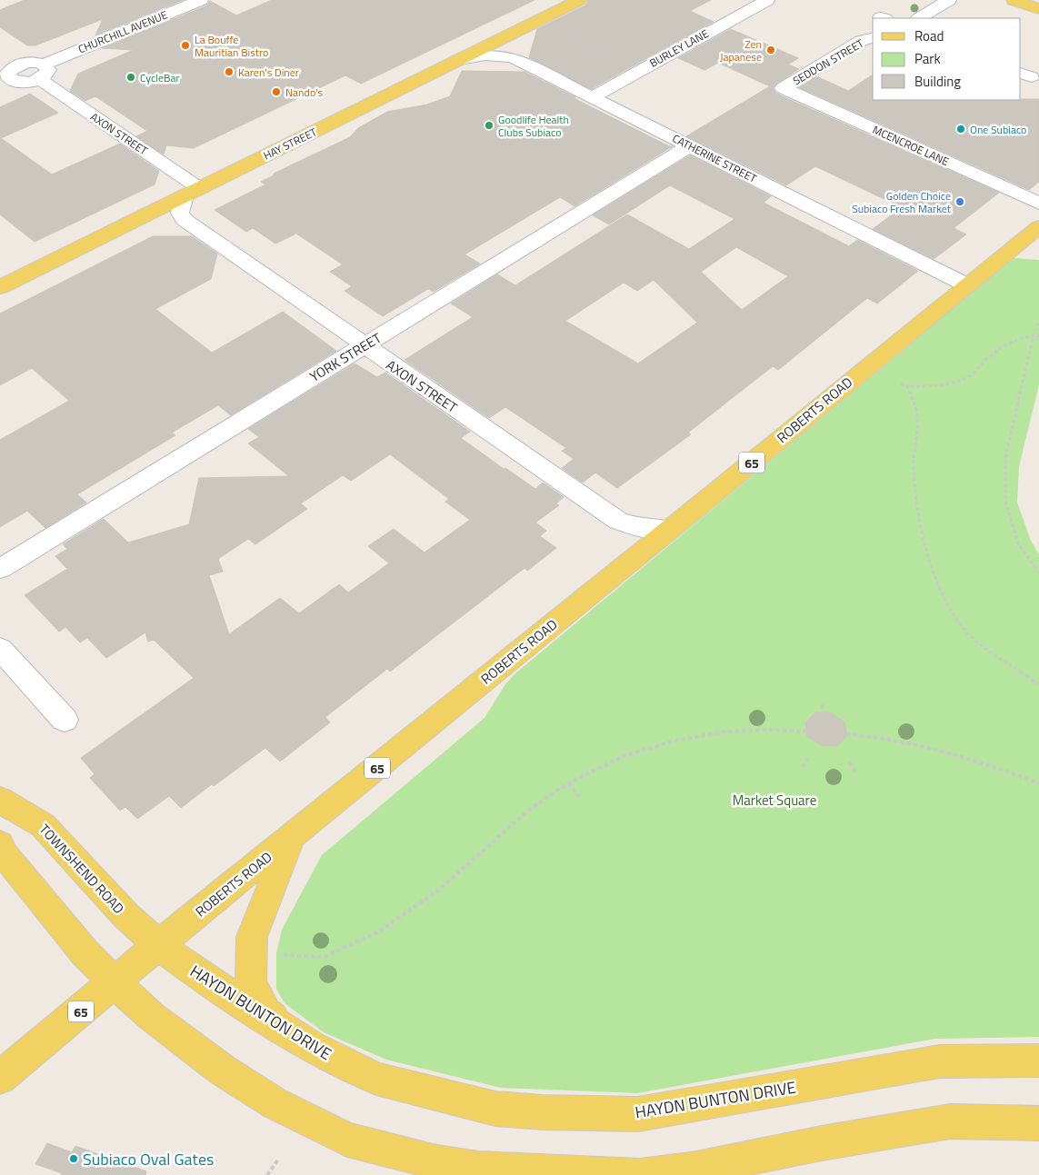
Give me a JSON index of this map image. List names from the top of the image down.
{
  "streets": {
    "main road": [
      "HAY STREET",
      "ROBERTS ROAD",
      "65",
      "TOWNSHEND ROAD",
      "HAYDN BUNTON DRIVE"
    ],
    "street": [
      "CHURCHILL AVENUE",
      "BURLEY LANE",
      "SEDDON STREET",
      "AXON STREET",
      "MCENCROE LANE",
      "CATHERINE STREET",
      "YORK STREET"
    ]
  },
  "crossings": [
    ["CHURCHILL AVENUE", "AXON STREET"],
    ["BURLEY LANE", "CATHERINE STREET"],
    ["SEDDON STREET", "MCENCROE LANE"],
    ["AXON STREET", "HAY STREET"],
    ["AXON STREET", "YORK STREET"],
    ["AXON STREET", "ROBERTS ROAD"],
    ["HAY STREET", "CATHERINE STREET"],
    ["CATHERINE STREET", "YORK STREET"],
    ["CATHERINE STREET", "ROBERTS ROAD"],
    ["ROBERTS ROAD", "TOWNSHEND ROAD"],
    ["ROBERTS ROAD", "HAYDN BUNTON DRIVE"],
    ["TOWNSHEND ROAD", "HAYDN BUNTON DRIVE"]
  ],
  "parks": ["Market Square"],
  "places": [
    "La Bouffe Mauritian Bistro",
    "Zen Japanese",
    "Karen's Diner",
    "CycleBar",
    "Nando's",
    "Goodlife Health Clubs Subiaco",
    "One Subiaco",
    "Golden Choice Subiaco Fresh Market",
    "Subiaco Oval Gates"
  ],
  "legend": ["Road", "Park", "Building"]
}
